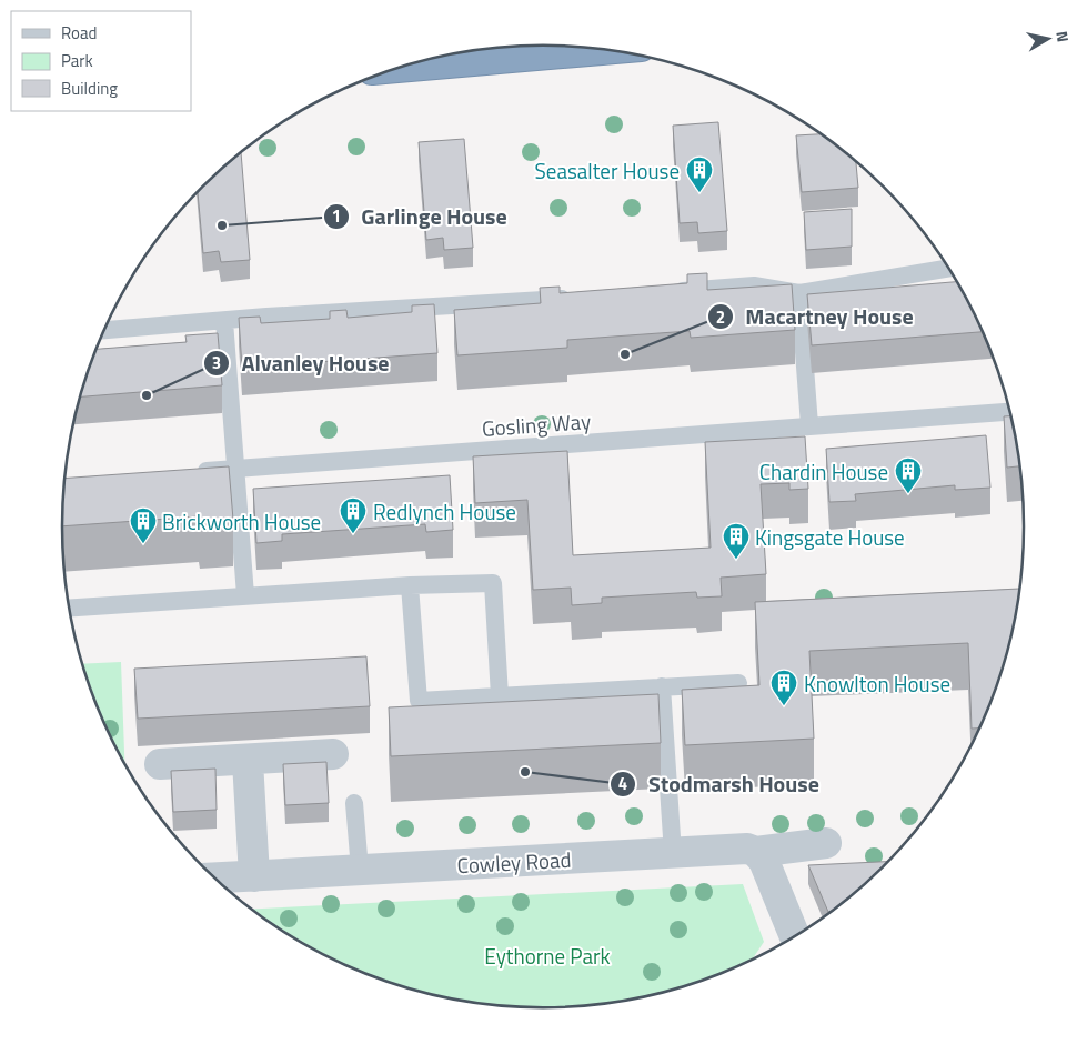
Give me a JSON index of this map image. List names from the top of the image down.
{
  "streets": {
    "street": ["Cowley Road"],
    "lane": ["Gosling Way"]
  },
  "parks": ["Eythorne Park"],
  "places": {
    "building": [
      "Seasalter House",
      "Chardin House",
      "Redlynch House",
      "Brickworth House",
      "Kingsgate House",
      "Knowlton House"
    ],
    "other": [
      "Garlinge House",
      "Macartney House",
      "Alvanley House",
      "Stodmarsh House"
    ]
  },
  "legend": ["Road", "Park", "Building"],
  "north": "right"
}
